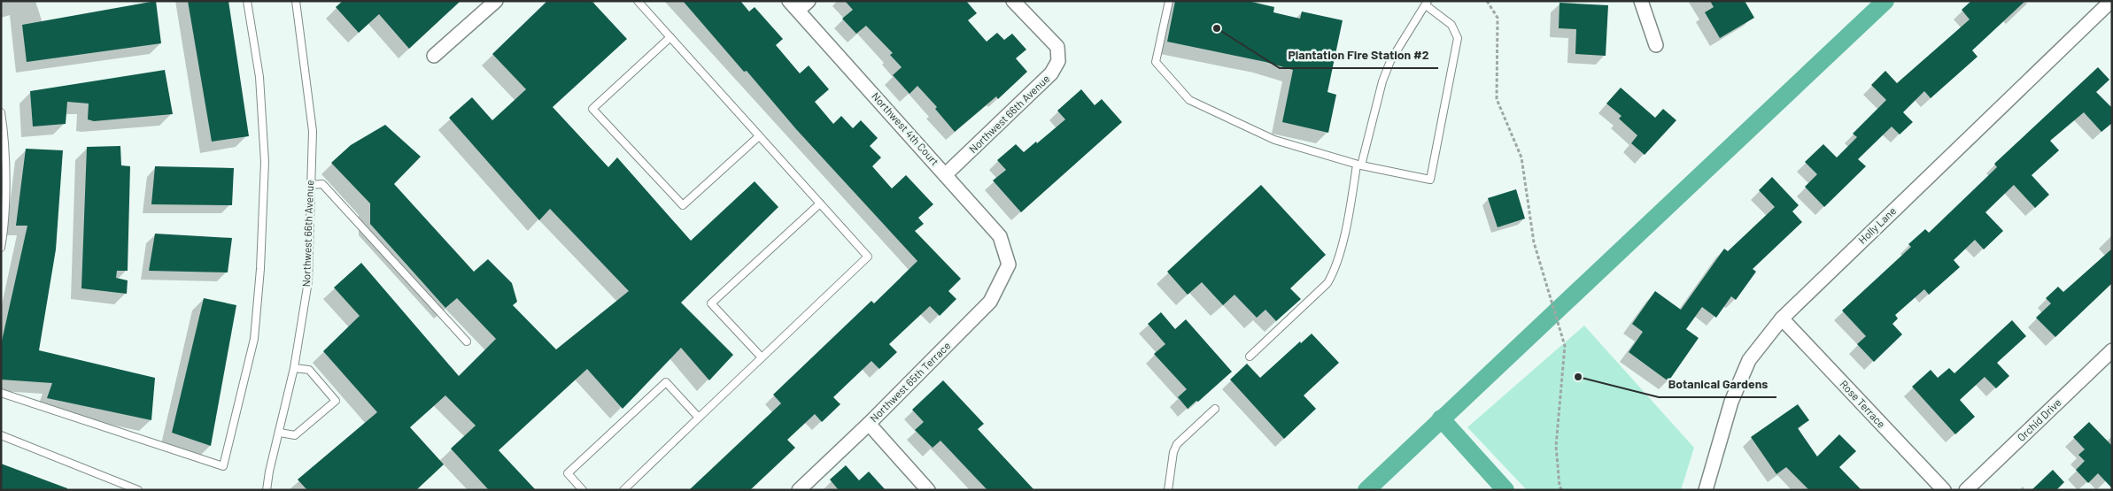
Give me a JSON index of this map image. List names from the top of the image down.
{
  "streets": {
    "street": [
      "Northwest 66th Avenue",
      "Northwest 4th Court",
      "Holly Lane",
      "Northwest 65th Terrace",
      "Rose Terrace",
      "Orchid Drive"
    ]
  },
  "crossings": [
    ["Northwest 66th Avenue", "Northwest 4th Court"],
    ["Northwest 4th Court", "Northwest 65th Terrace"],
    ["Holly Lane", "Rose Terrace"]
  ],
  "places": ["Plantation Fire Station #2", "Botanical Gardens"]
}
